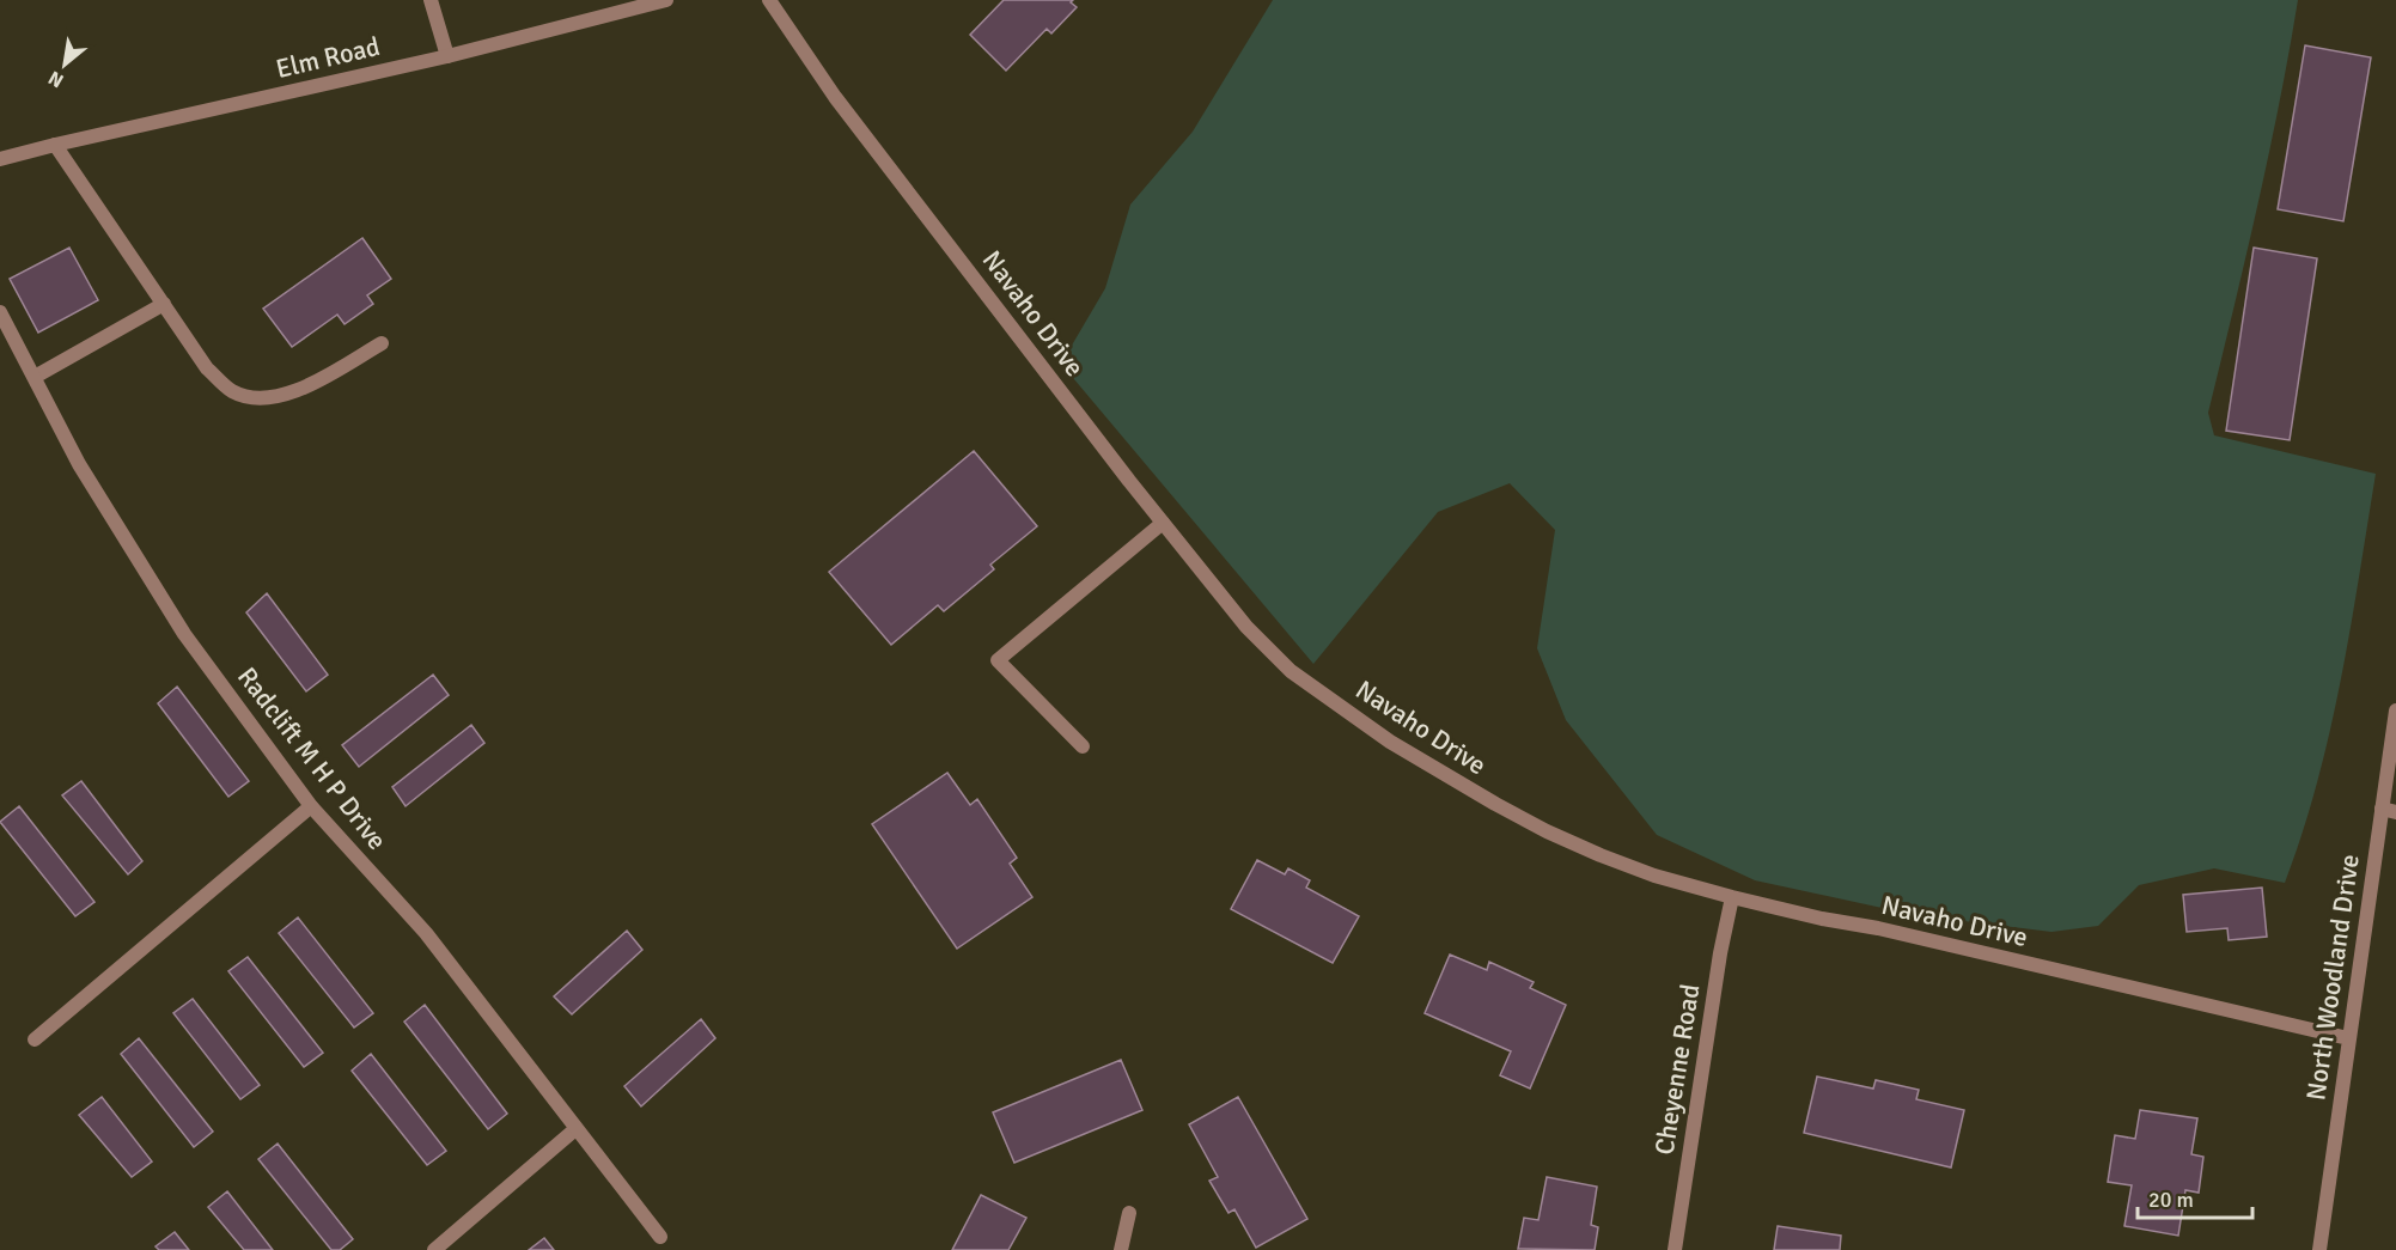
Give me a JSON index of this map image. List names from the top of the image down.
{
  "streets": {
    "street": [
      "Elm Road",
      "Navaho Drive",
      "Radclift M H P Drive",
      "North Woodland Drive",
      "Cheyenne Road"
    ]
  },
  "crossings": [
    ["Navaho Drive", "North Woodland Drive"],
    ["Navaho Drive", "Cheyenne Road"]
  ],
  "scale_bar": "20 m",
  "north": "bottom left"
}
